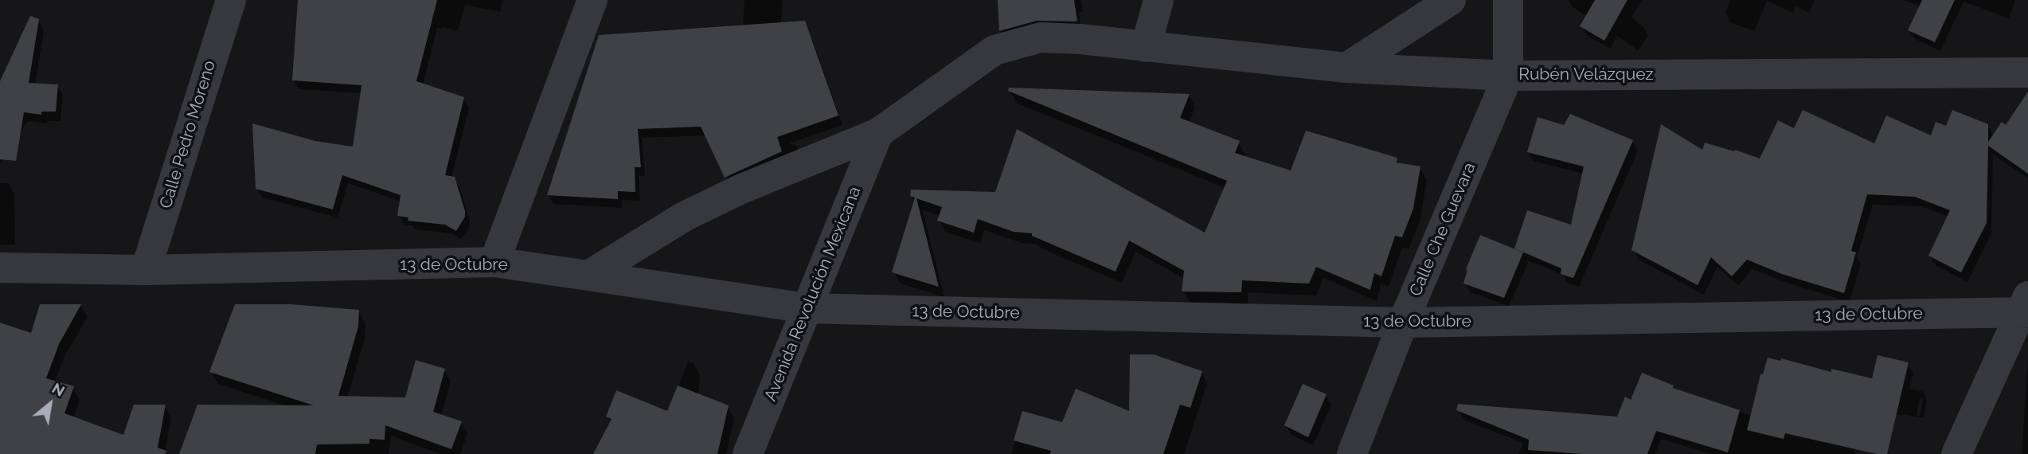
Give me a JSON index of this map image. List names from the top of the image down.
{
  "streets": {
    "street": [
      "Rubén Velázquez",
      "Calle Pedro Moreno",
      "Calle Che Guevara",
      "13 de Octubre",
      "Avenida Revolución Mexicana"
    ]
  },
  "crossings": [
    ["Rubén Velázquez", "Calle Che Guevara"],
    ["Calle Pedro Moreno", "13 de Octubre"],
    ["Calle Che Guevara", "13 de Octubre"],
    ["13 de Octubre", "Avenida Revolución Mexicana"]
  ],
  "north": "top right"
}
